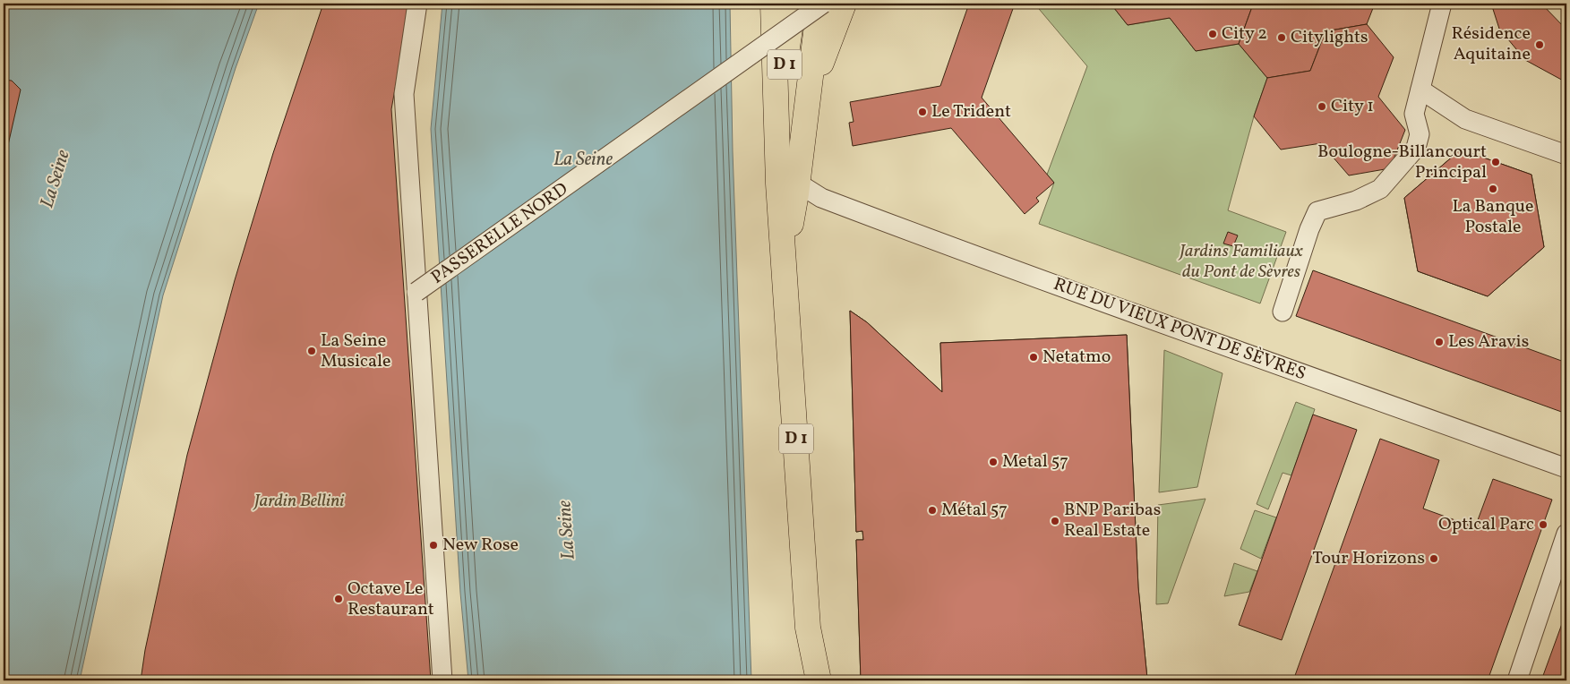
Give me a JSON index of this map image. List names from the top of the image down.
{
  "streets": {
    "main road": ["D 1"],
    "street": ["PASSERELLE NORD", "RUE DU VIEUX PONT DE SÈVRES"]
  },
  "crossings": [
    ["D 1", "RUE DU VIEUX PONT DE SÈVRES"]
  ],
  "water": ["La Seine"],
  "parks": ["Jardins Familiaux du Pont de Sèvres", "Jardin Bellini"],
  "places": [
    "City 2",
    "Citylights",
    "Résidence Aquitaine",
    "City 1",
    "Le Trident",
    "Boulogne-Billancourt Principal",
    "La Banque Postale",
    "Les Aravis",
    "La Seine Musicale",
    "Netatmo",
    "Metal 57",
    "Métal 57",
    "BNP Paribas Real Estate",
    "Optical Parc",
    "New Rose",
    "Tour Horizons",
    "Octave Le Restaurant"
  ]
}
